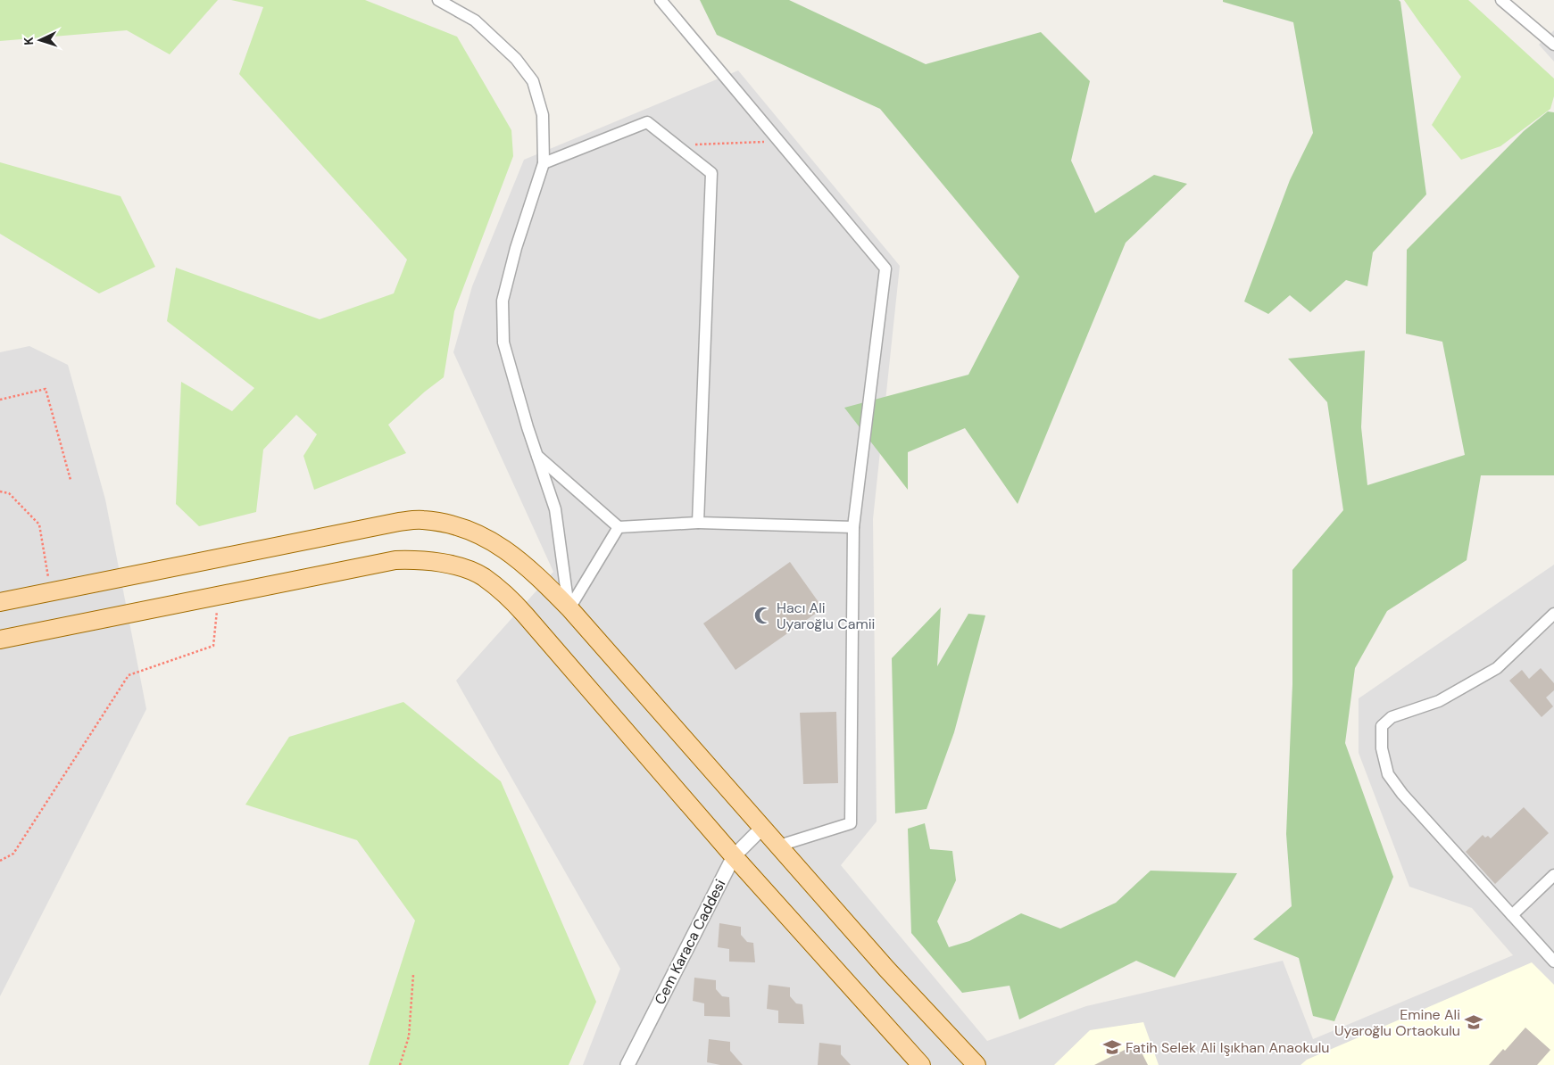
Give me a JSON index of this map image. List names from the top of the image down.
{
  "streets": {
    "street": ["Cem Karaca Caddesi"]
  },
  "places": {
    "mosque": ["Hacı Ali Uyaroğlu Camii"],
    "school or university": ["Emine Ali Uyaroğlu Ortaokulu", "Fatih Selek Ali Işıkhan Anaokulu"]
  },
  "north": "left"
}
